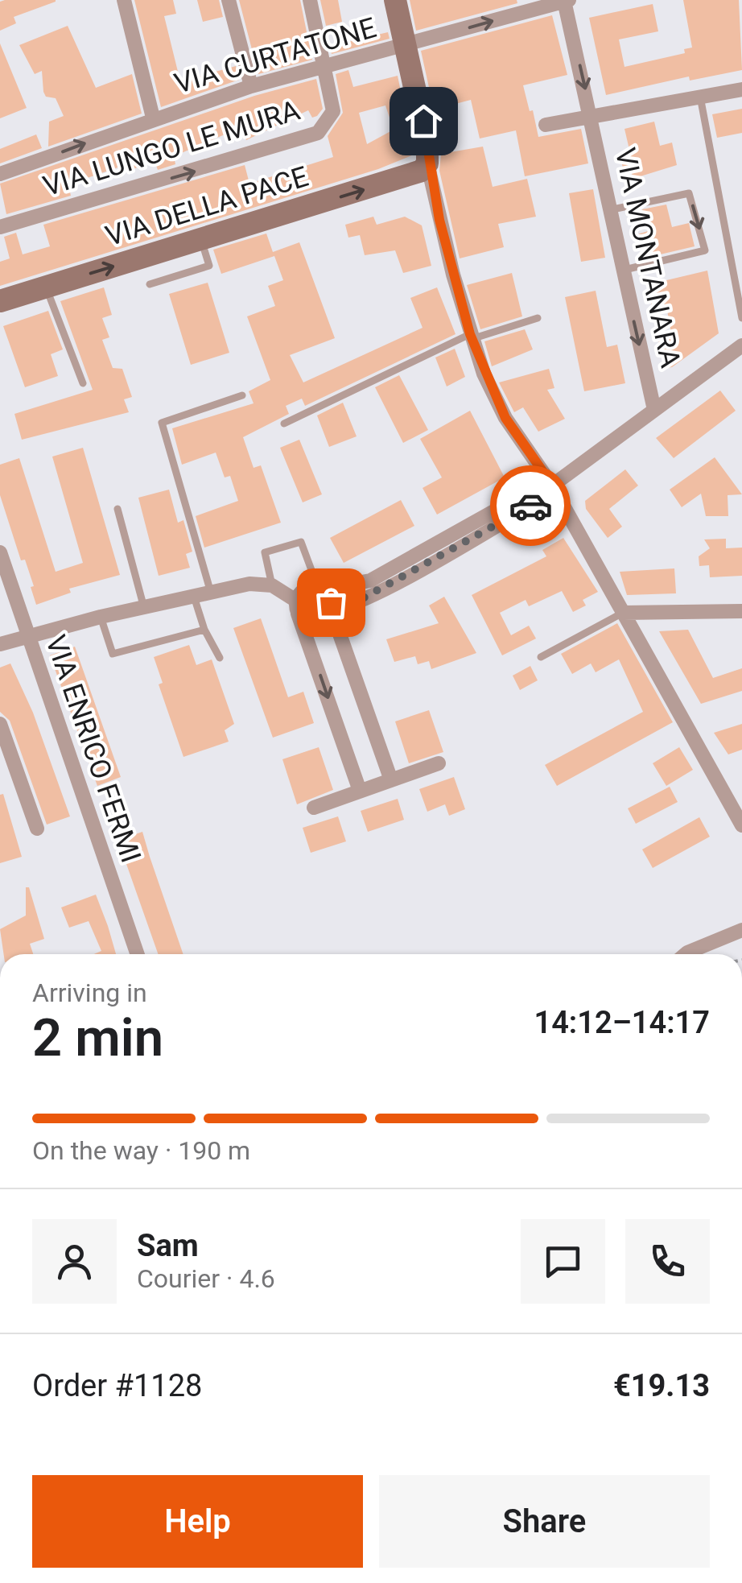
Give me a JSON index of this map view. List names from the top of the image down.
{
  "streets": {
    "main road": ["VIA DELLA PACE"],
    "street": [
      "VIA CURTATONE",
      "VIA LUNGO LE MURA",
      "VIA MONTANARA",
      "VIA ENRICO FERMI"
    ]
  },
  "crossings": [
    ["VIA CURTATONE", "VIA LUNGO LE MURA"],
    ["VIA CURTATONE", "VIA MONTANARA"]
  ],
  "one_way": [
    "VIA CURTATONE",
    "VIA LUNGO LE MURA",
    "VIA DELLA PACE",
    "VIA MONTANARA"
  ],
  "page": {
    "heading": ["2 min", "Arriving in", "14:12–14:17"],
    "panel": [
      "Sam",
      "Courier · 4.6",
      "Order #1128",
      "€19.13"
    ],
    "bar": "On the way · 190 m",
    "buttons": ["Help", "Share"]
  }
}
